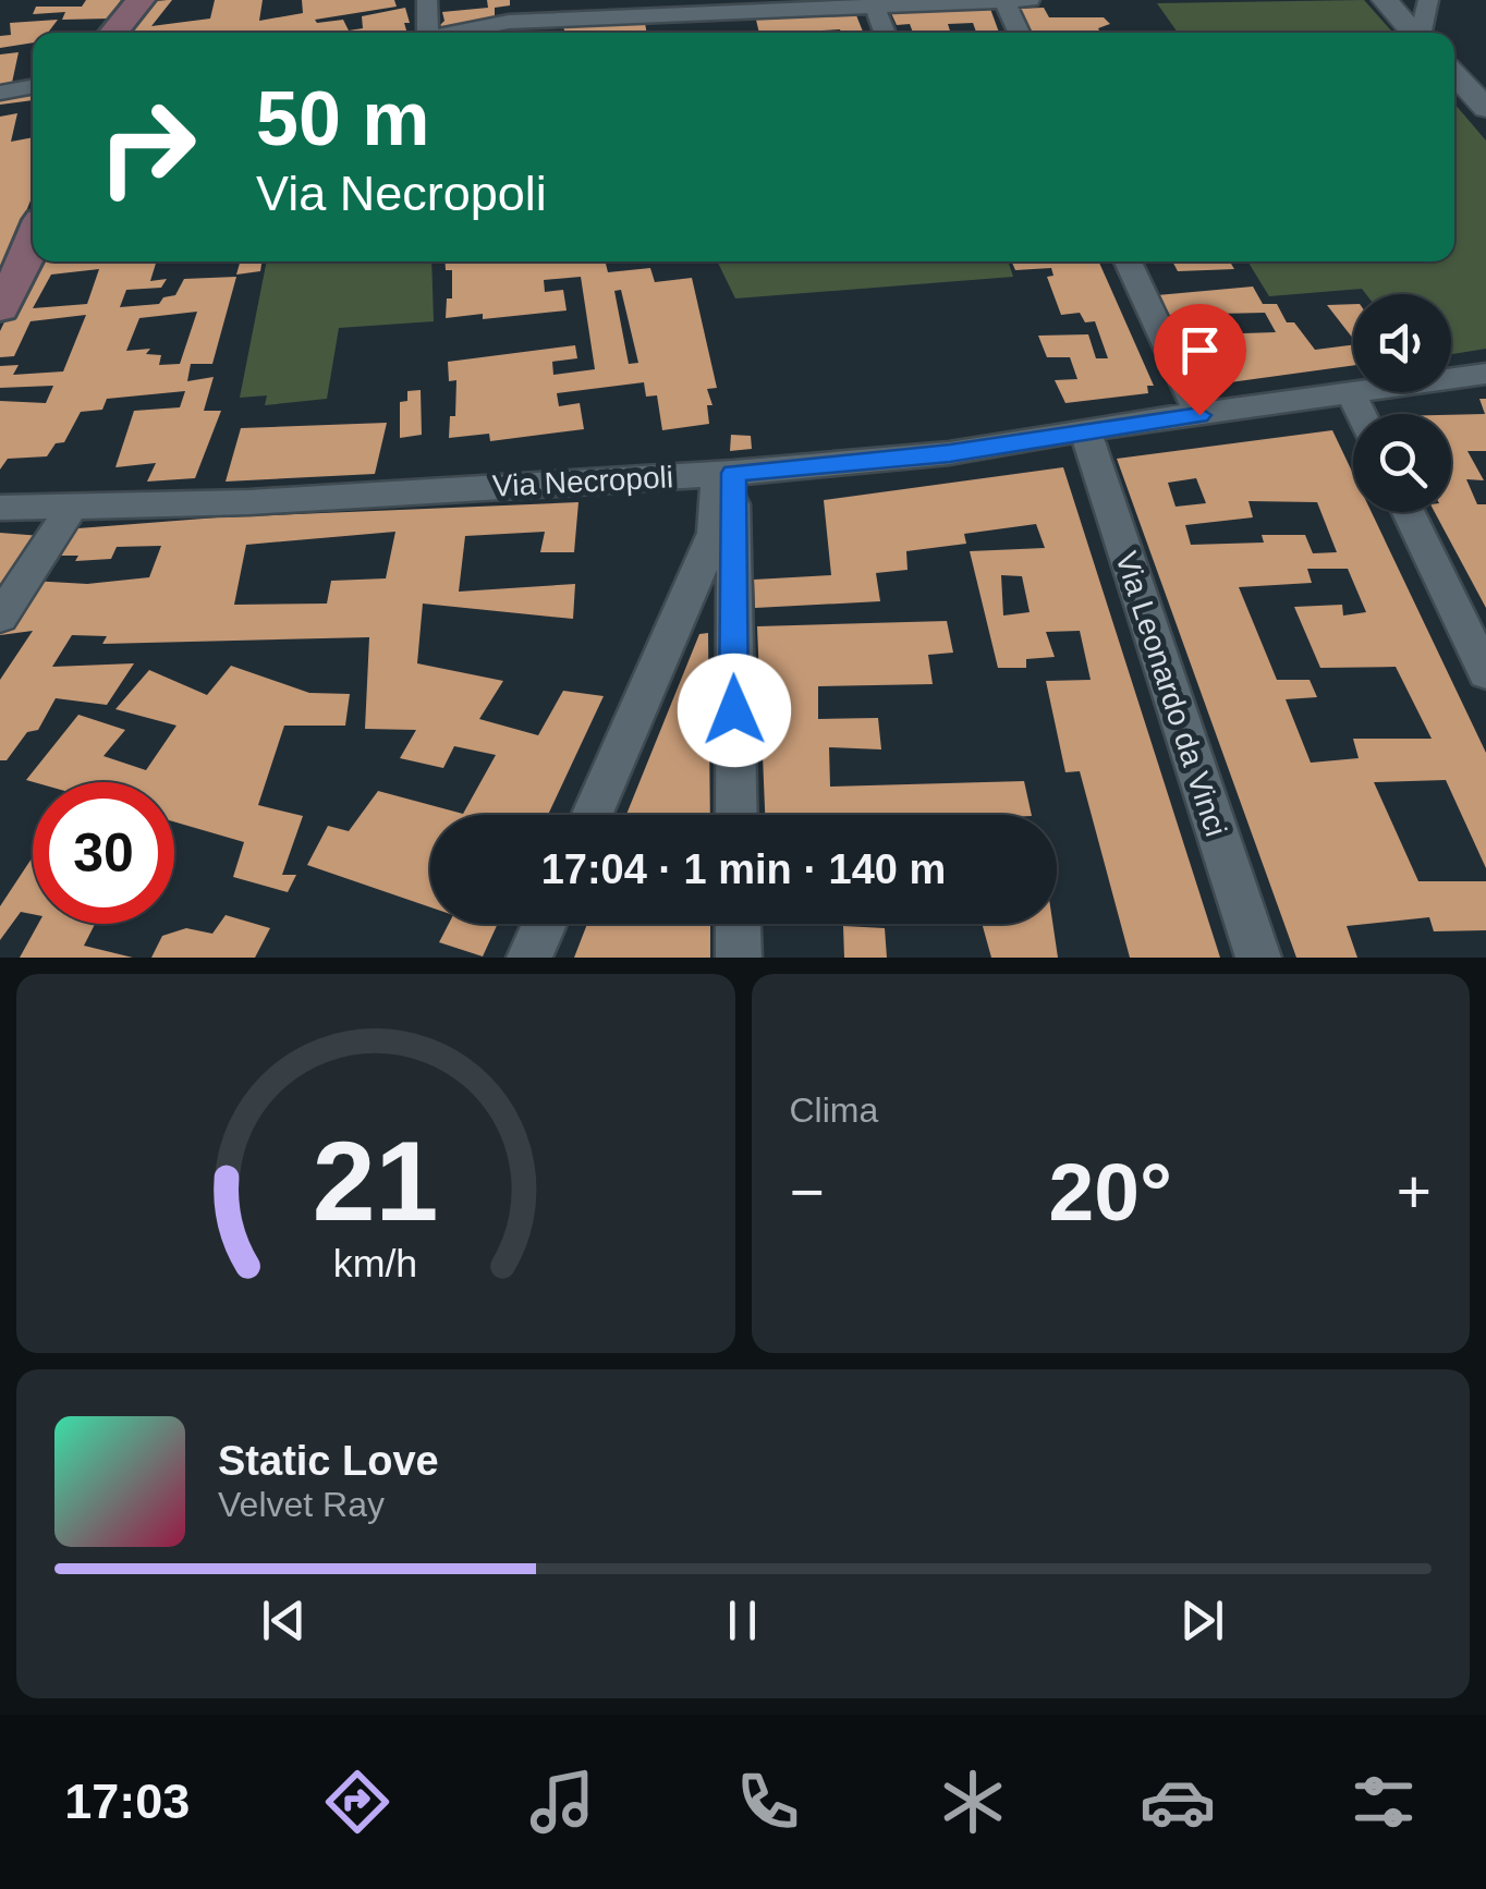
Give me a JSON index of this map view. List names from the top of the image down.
{
  "streets": {
    "street": ["Via Necropoli", "Via Leonardo da Vinci"]
  },
  "crossings": [
    ["Via Necropoli", "Via Leonardo da Vinci"]
  ],
  "page": {
    "turn": ["50 m", "Via Necropoli"],
    "limit": "30",
    "trip": "17:04 · 1 min · 140 m",
    "tile": "Clima",
    "heat": ["−", "20°", "+"],
    "song": ["Static Love", "Velvet Ray"],
    "tabs": "17:03",
    "gauge": ["21", "km/h"]
  }
}
